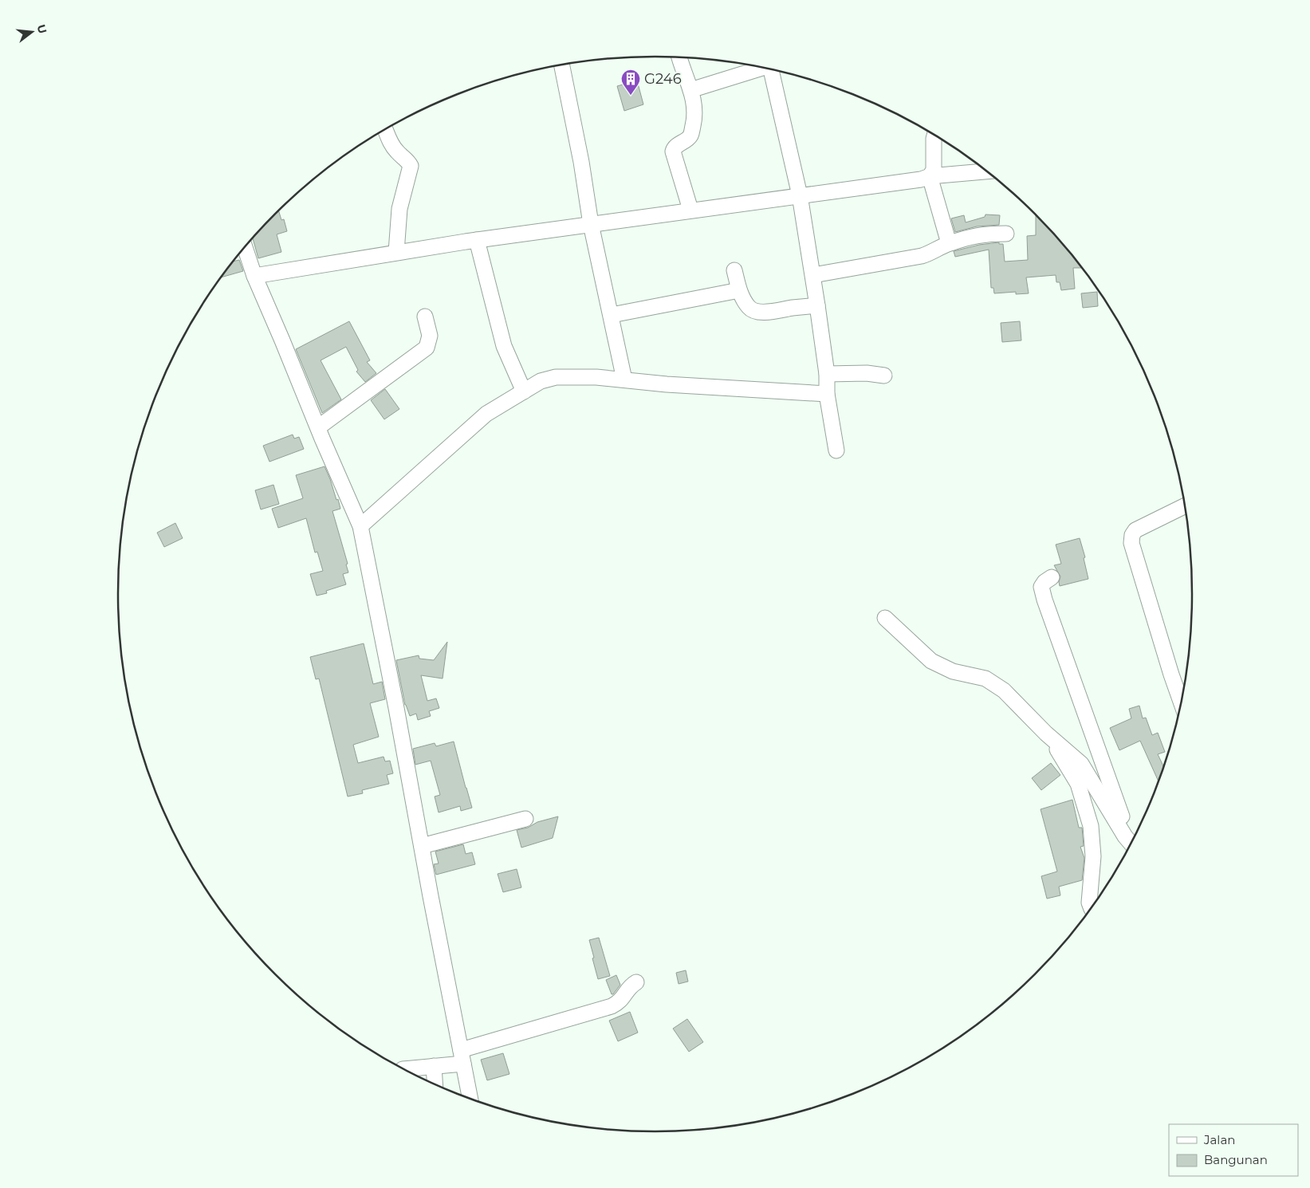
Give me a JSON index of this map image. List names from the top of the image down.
{
  "places": {
    "building": ["G246"]
  },
  "legend": ["Jalan", "Bangunan"],
  "north": "right"
}
